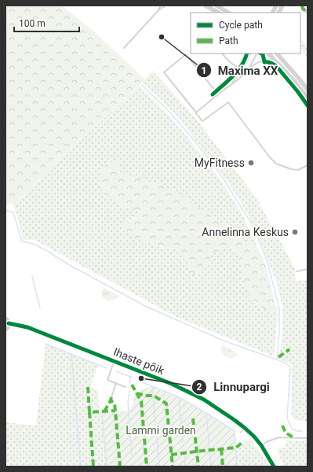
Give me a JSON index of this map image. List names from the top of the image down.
{
  "streets": {
    "street": ["Ihaste põik"]
  },
  "parks": ["Lammi garden"],
  "places": [
    "Maxima XX",
    "MyFitness",
    "Annelinna Keskus",
    "Linnupargi"
  ],
  "legend": ["Cycle path", "Path"],
  "scale_bar": "100 m"
}
